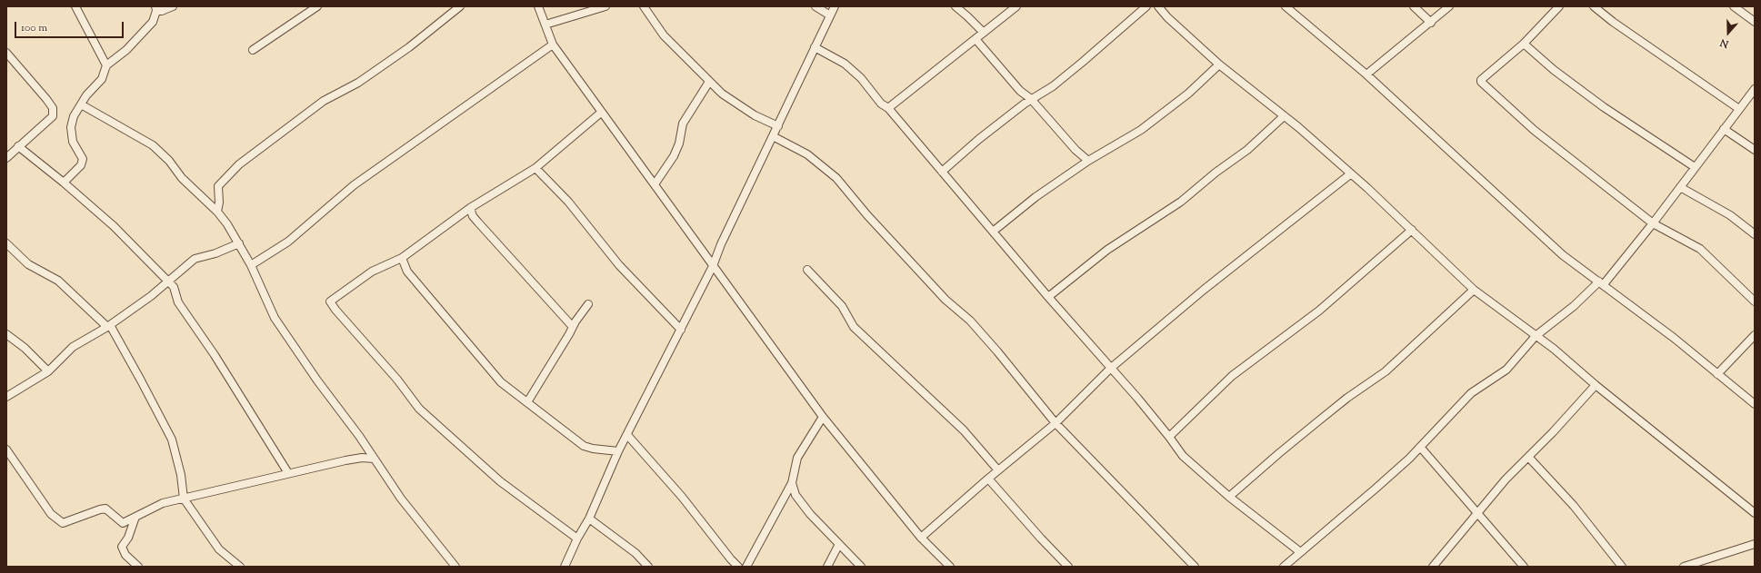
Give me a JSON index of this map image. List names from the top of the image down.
{
  "scale_bar": "100 m",
  "north": "bottom"
}
